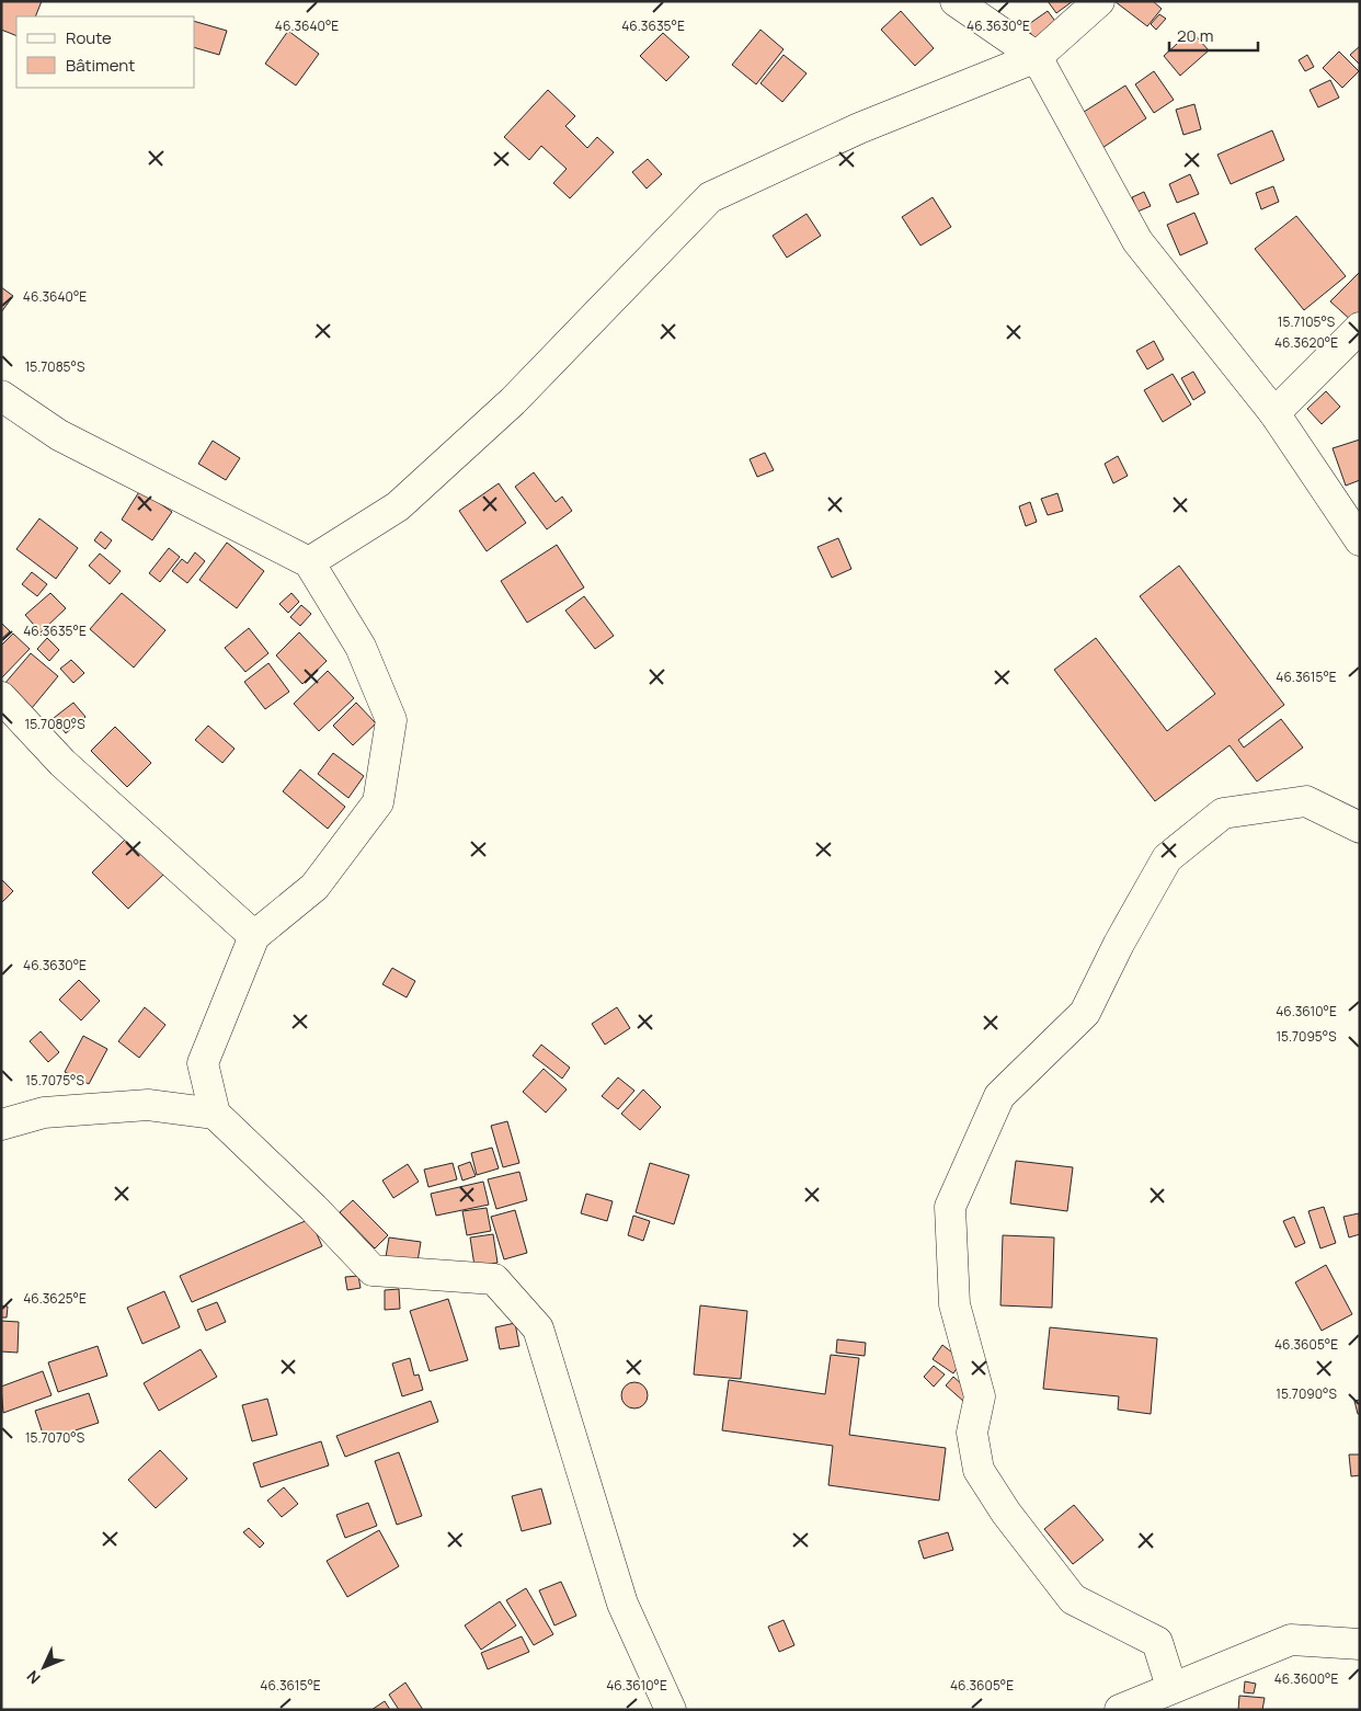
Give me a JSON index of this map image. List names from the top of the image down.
{
  "legend": ["Route", "Bâtiment"],
  "scale_bar": "20 m",
  "north": "bottom left",
  "coordinates": [
    "46.3640°E",
    "46.3635°E",
    "46.3630°E",
    "15.7105°S",
    "46.3620°E",
    "15.7085°S",
    "46.3615°E",
    "15.7080°S",
    "46.3610°E",
    "15.7095°S",
    "15.7075°S",
    "46.3625°E",
    "46.3605°E",
    "15.7090°S",
    "15.7070°S",
    "46.3600°E"
  ]
}
